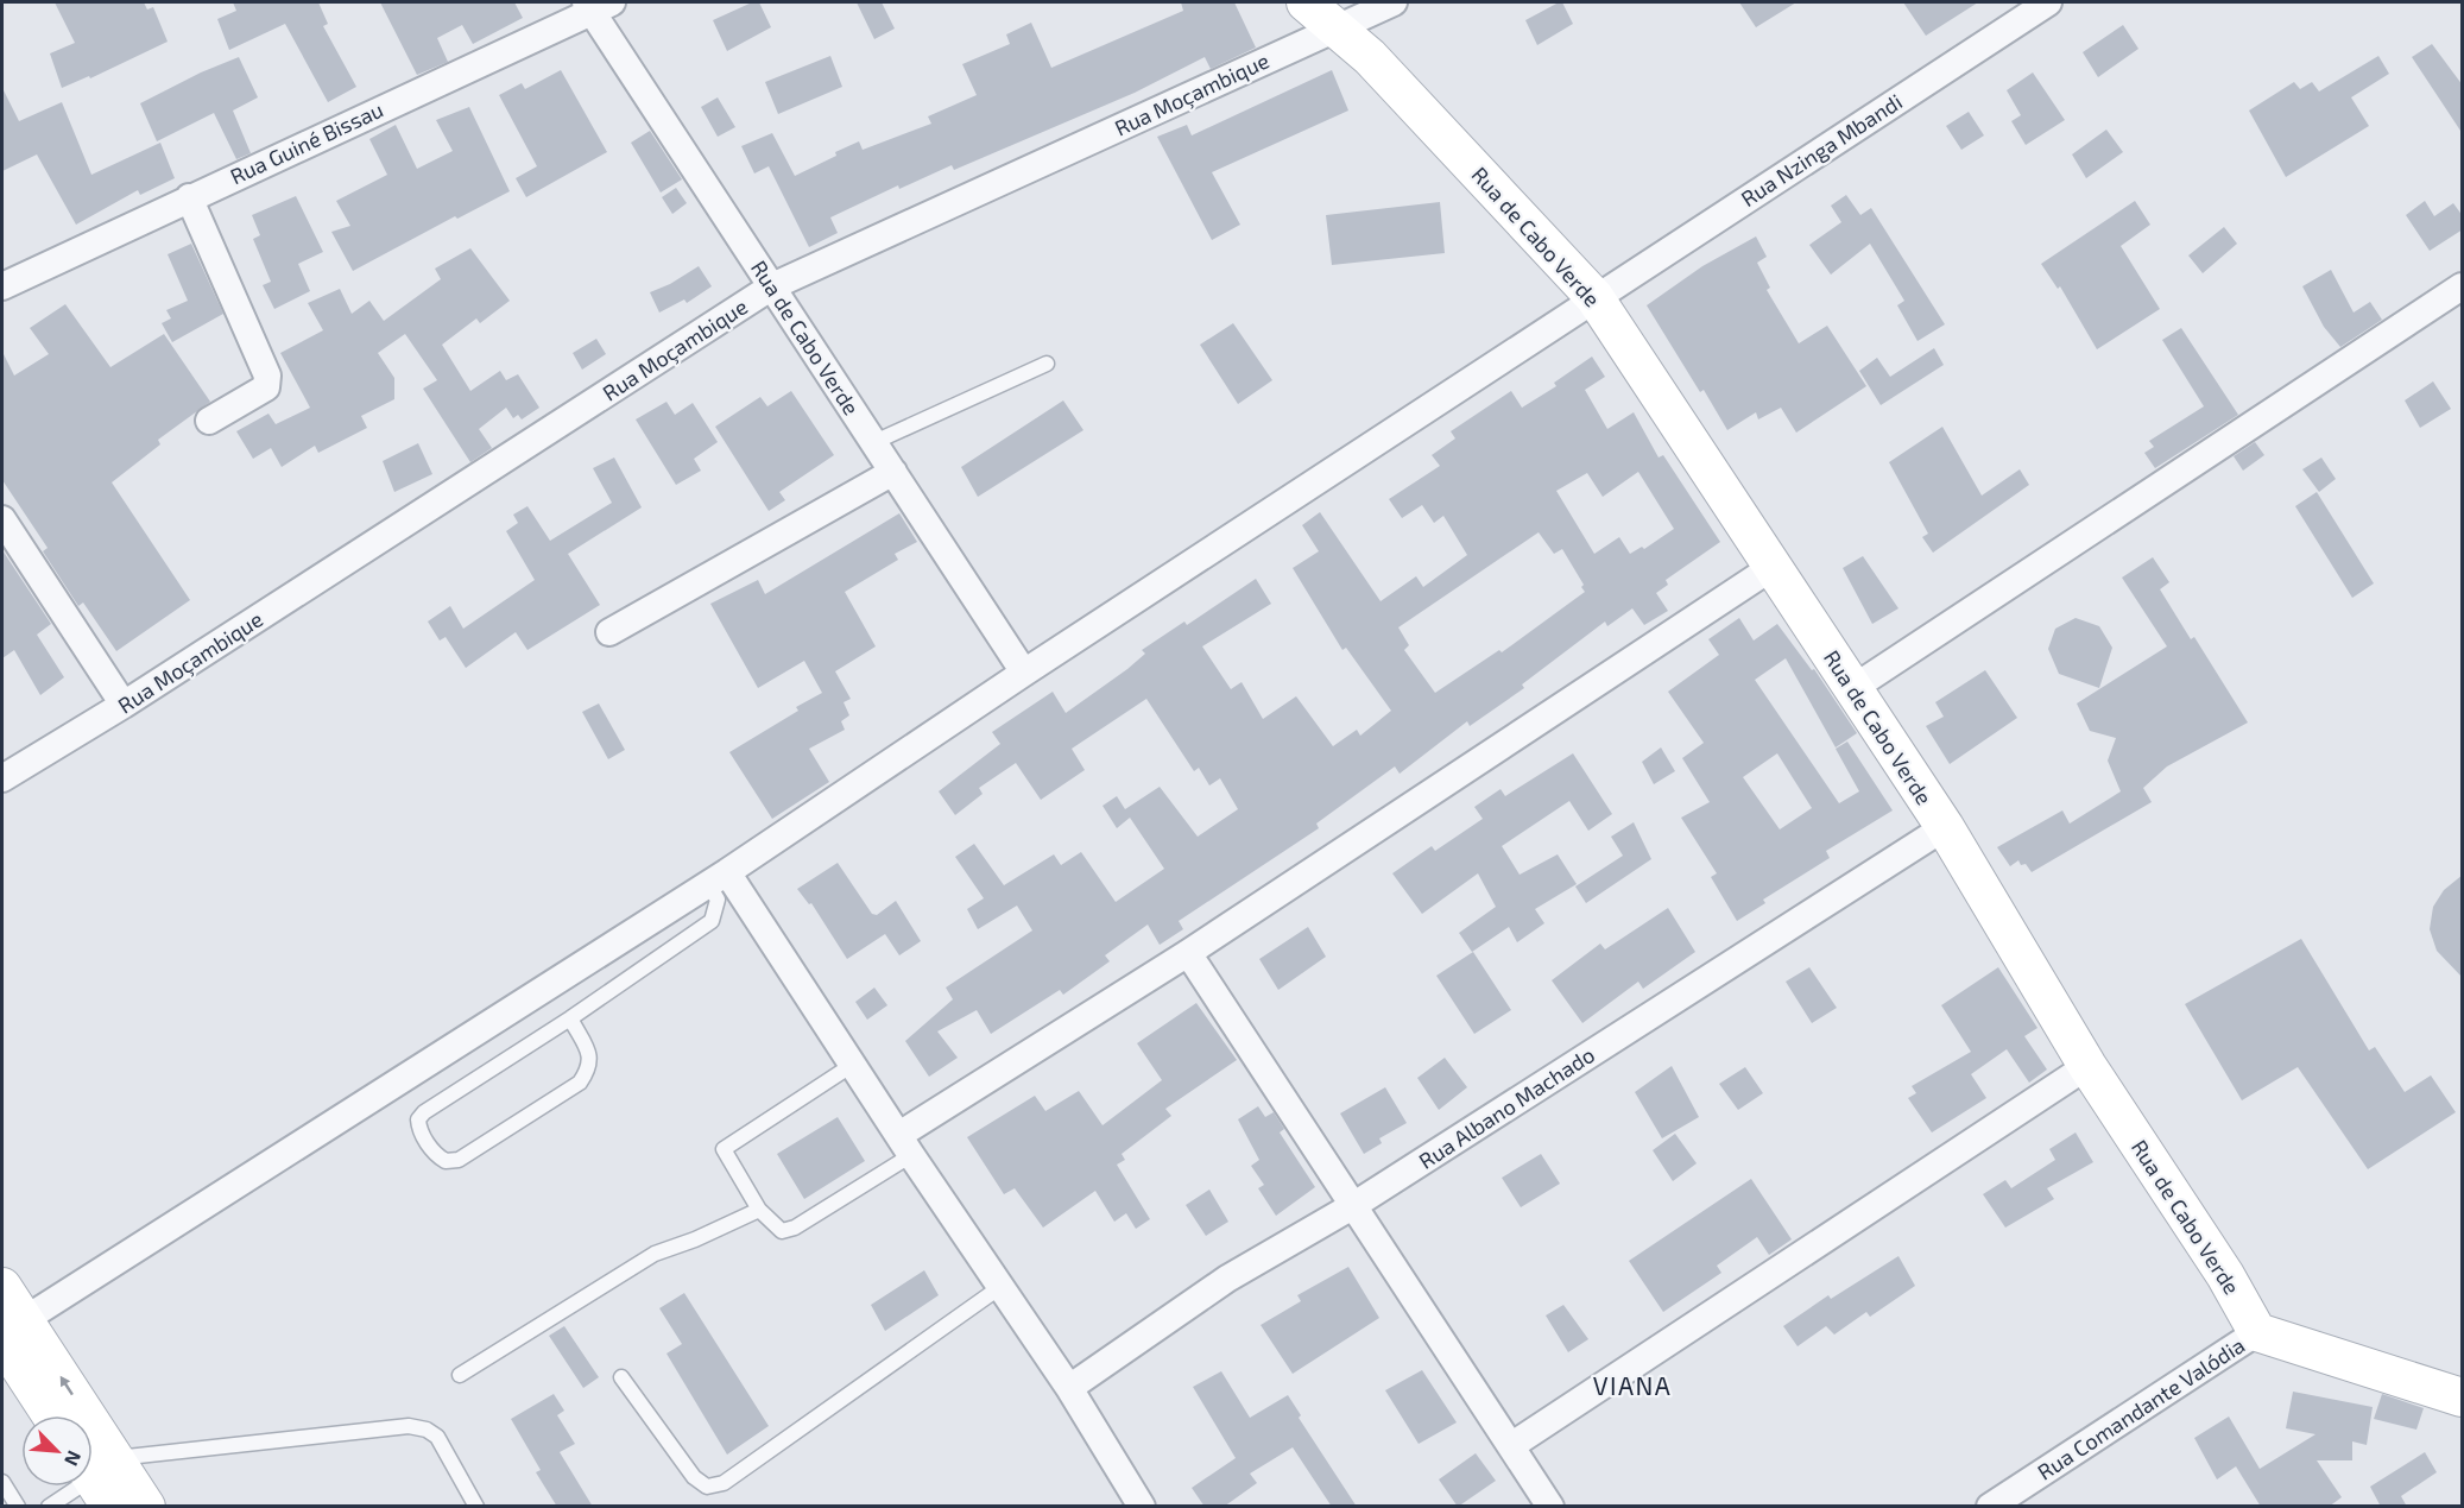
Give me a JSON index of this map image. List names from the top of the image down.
{
  "streets": {
    "main road": ["Rua de Cabo Verde"],
    "street": [
      "Rua Moçambique",
      "Rua Guiné Bissau",
      "Rua Nzinga Mbandi",
      "Rua Albano Machado",
      "Rua Comandante Valódia"
    ]
  },
  "crossings": [
    ["Rua Moçambique", "Rua de Cabo Verde"],
    ["Rua Guiné Bissau", "Rua de Cabo Verde"],
    ["Rua Nzinga Mbandi", "Rua de Cabo Verde"],
    ["Rua de Cabo Verde", "Rua Albano Machado"],
    ["Rua de Cabo Verde", "Rua Comandante Valódia"]
  ],
  "districts": ["VIANA"],
  "north": "bottom right"
}
